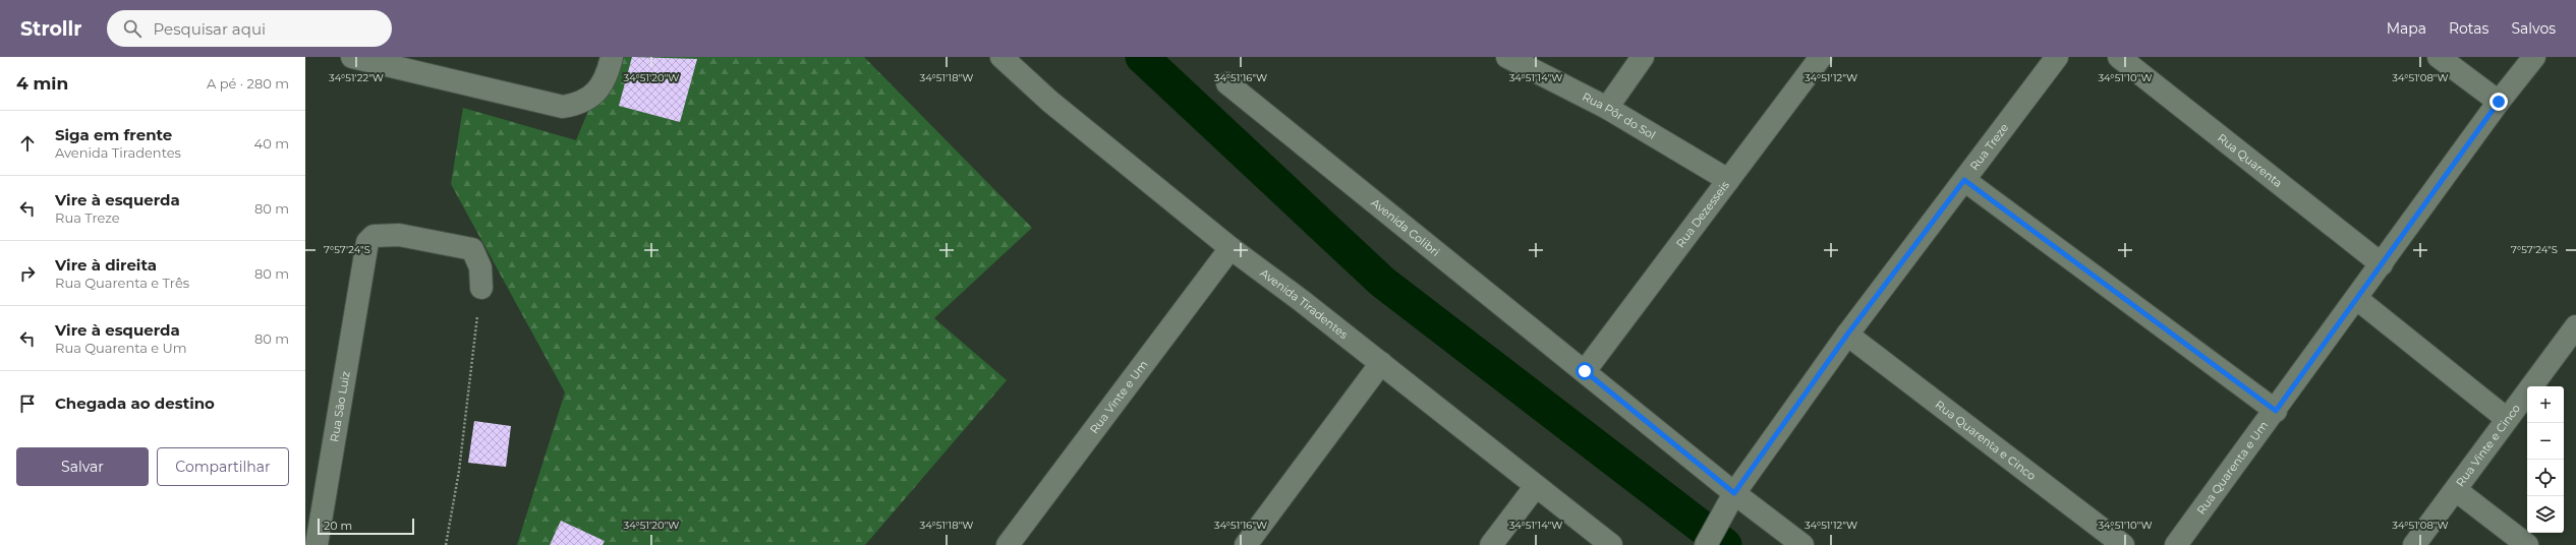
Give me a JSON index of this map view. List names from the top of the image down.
{
  "streets": {
    "street": [
      "Rua Pôr do Sol",
      "Rua Treze",
      "Rua Quarenta",
      "Rua Dezesseis",
      "Avenida Colibri",
      "Avenida Tiradentes",
      "Rua Vinte e Um",
      "Rua São Luiz",
      "Rua Quarenta e Cinco",
      "Rua Vinte e Cinco",
      "Rua Quarenta e Um"
    ]
  },
  "crossings": [
    ["Rua Pôr do Sol", "Rua Dezesseis"],
    ["Rua Treze", "Rua Quarenta e Cinco"],
    ["Rua Quarenta", "Rua Quarenta e Um"],
    ["Rua Dezesseis", "Avenida Colibri"],
    ["Avenida Tiradentes", "Rua Vinte e Um"]
  ],
  "scale_bar": "20 m",
  "page": {
    "header": "Strollr",
    "search": "Pesquisar aqui",
    "nav": ["Mapa", "Rotas", "Salvos"],
    "heading": ["4 min", "A pé · 280 m"],
    "list": [
      ["Siga em frente", "Avenida Tiradentes", "40 m"],
      ["Vire à esquerda", "Rua Treze", "80 m"],
      ["Vire à direita", "Rua Quarenta e Três", "80 m"],
      ["Vire à esquerda", "Rua Quarenta e Um", "80 m"],
      "Chegada ao destino"
    ],
    "map_buttons": ["+", "−"],
    "buttons": ["Salvar", "Compartilhar"],
    "scale": "20 m"
  },
  "coordinates": [
    "34°51'22\"W",
    "34°51'20\"W",
    "34°51'18\"W",
    "34°51'16\"W",
    "34°51'14\"W",
    "34°51'12\"W",
    "34°51'10\"W",
    "34°51'08\"W",
    "7°57'24\"S"
  ]
}
